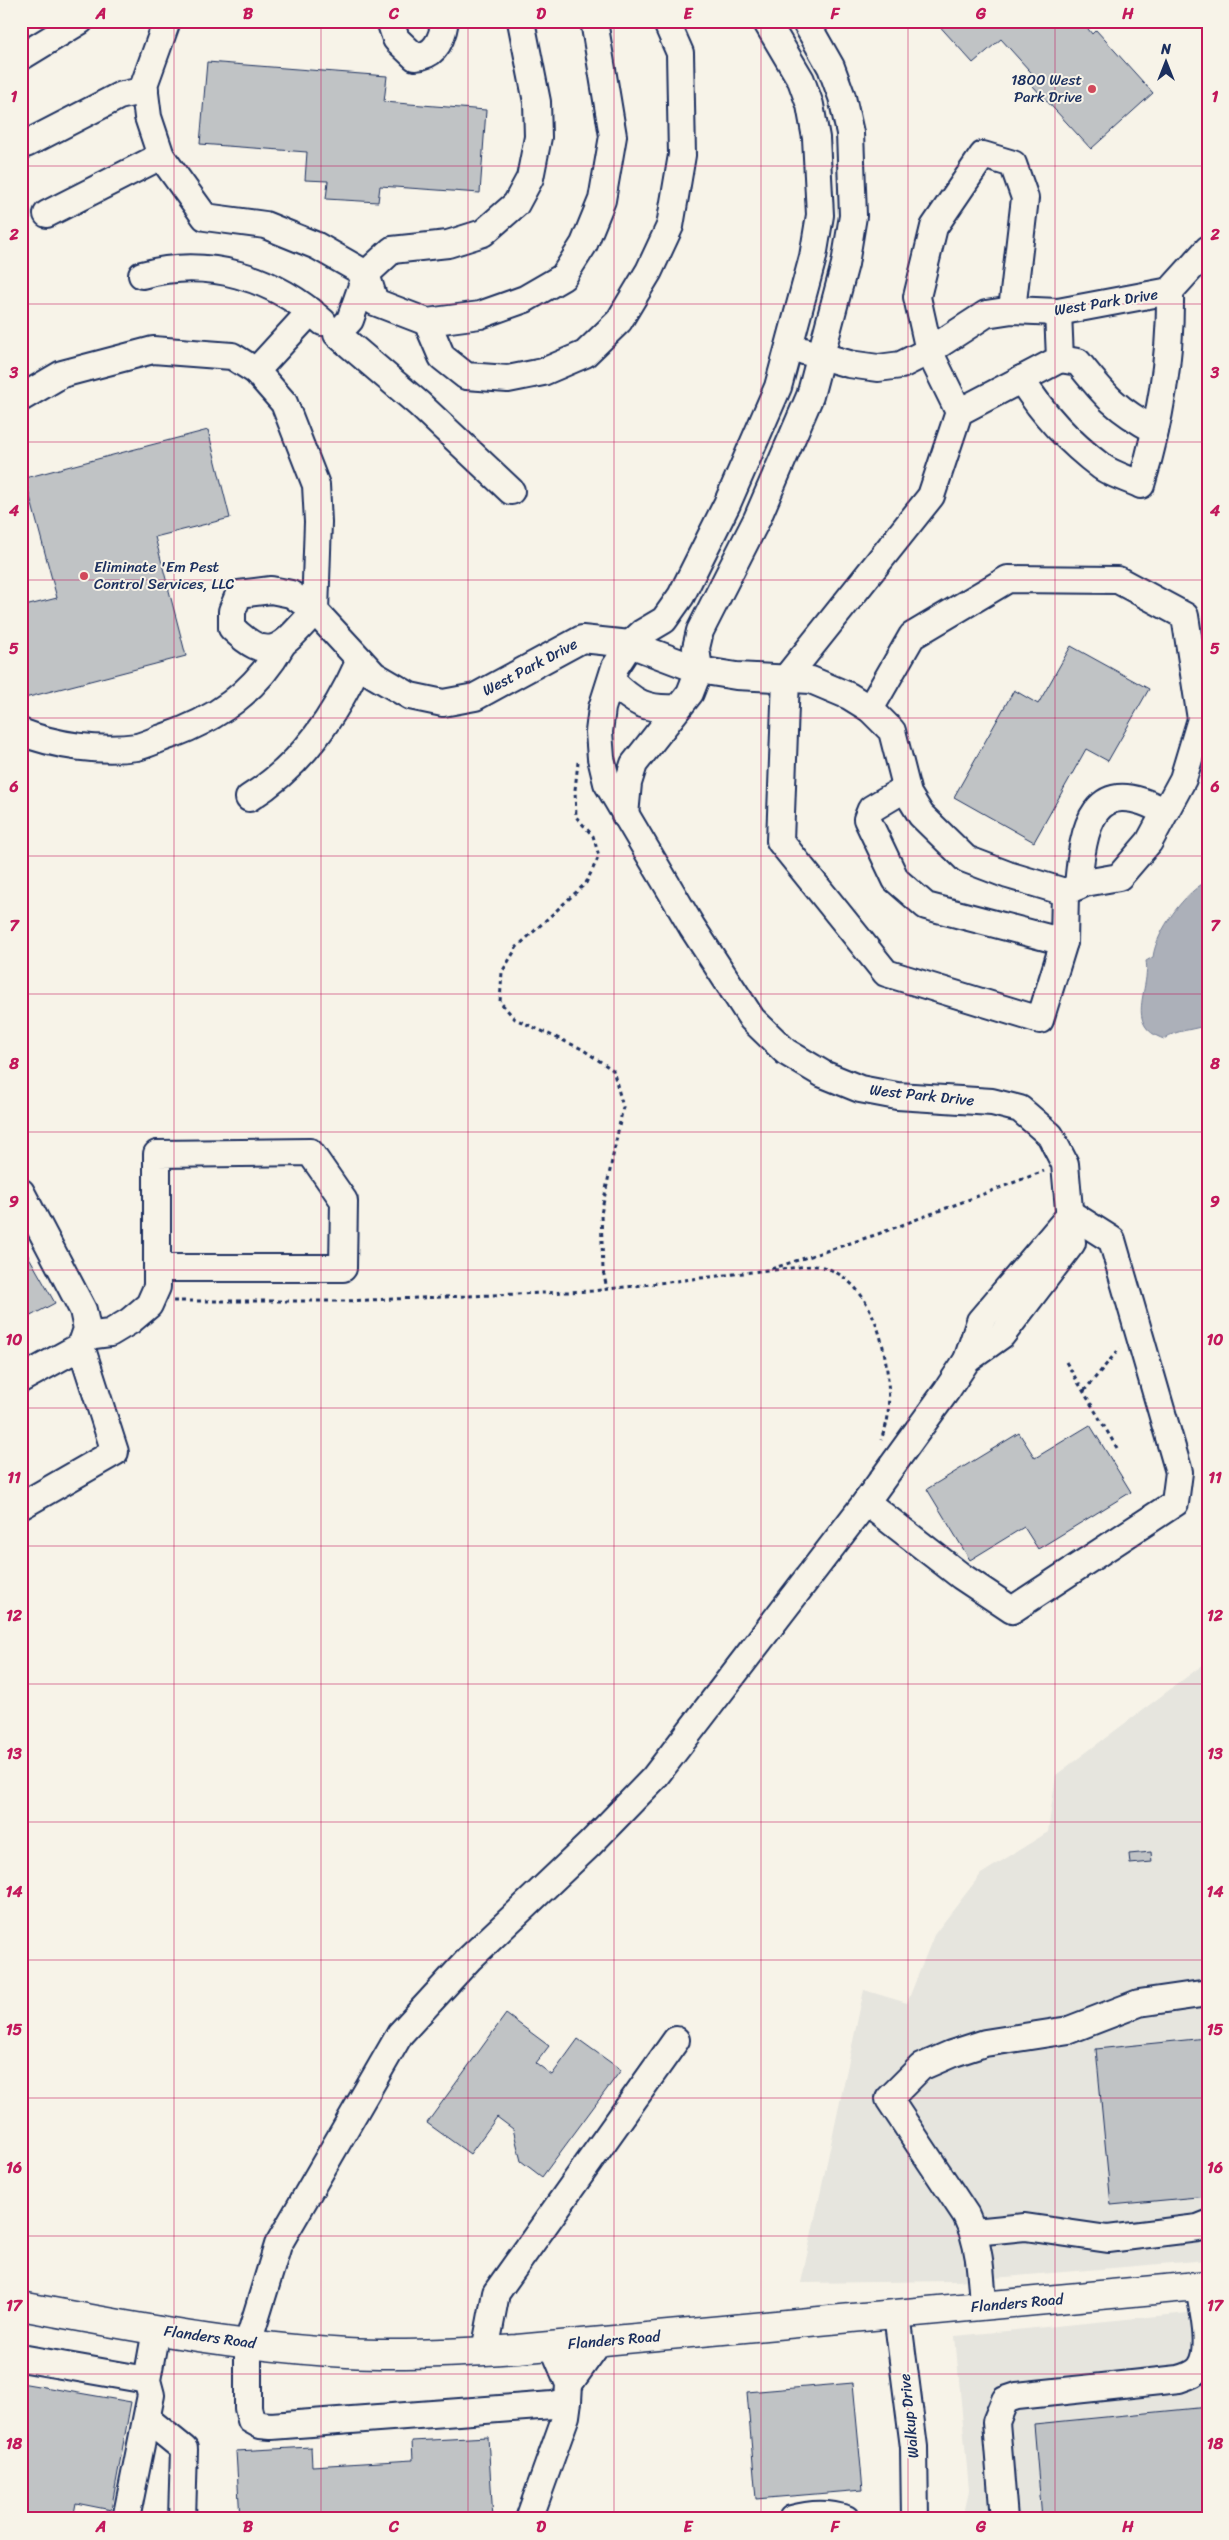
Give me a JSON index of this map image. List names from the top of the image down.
{
  "streets": {
    "main road": ["Flanders Road"],
    "street": ["West Park Drive", "Walkup Drive"]
  },
  "crossings": [
    ["West Park Drive", "Flanders Road"],
    ["Flanders Road", "Walkup Drive"]
  ],
  "places": ["1800 West Park Drive", "Eliminate 'Em Pest Control Services, LLC"],
  "north": "top",
  "grid": {
    "columns": [
      "A",
      "B",
      "C",
      "D",
      "E",
      "F",
      "G",
      "H"
    ],
    "rows": [
      "1",
      "2",
      "3",
      "4",
      "5",
      "6",
      "7",
      "8",
      "9",
      "10",
      "11",
      "12",
      "13",
      "14",
      "15",
      "16",
      "17",
      "18"
    ]
  }
}
